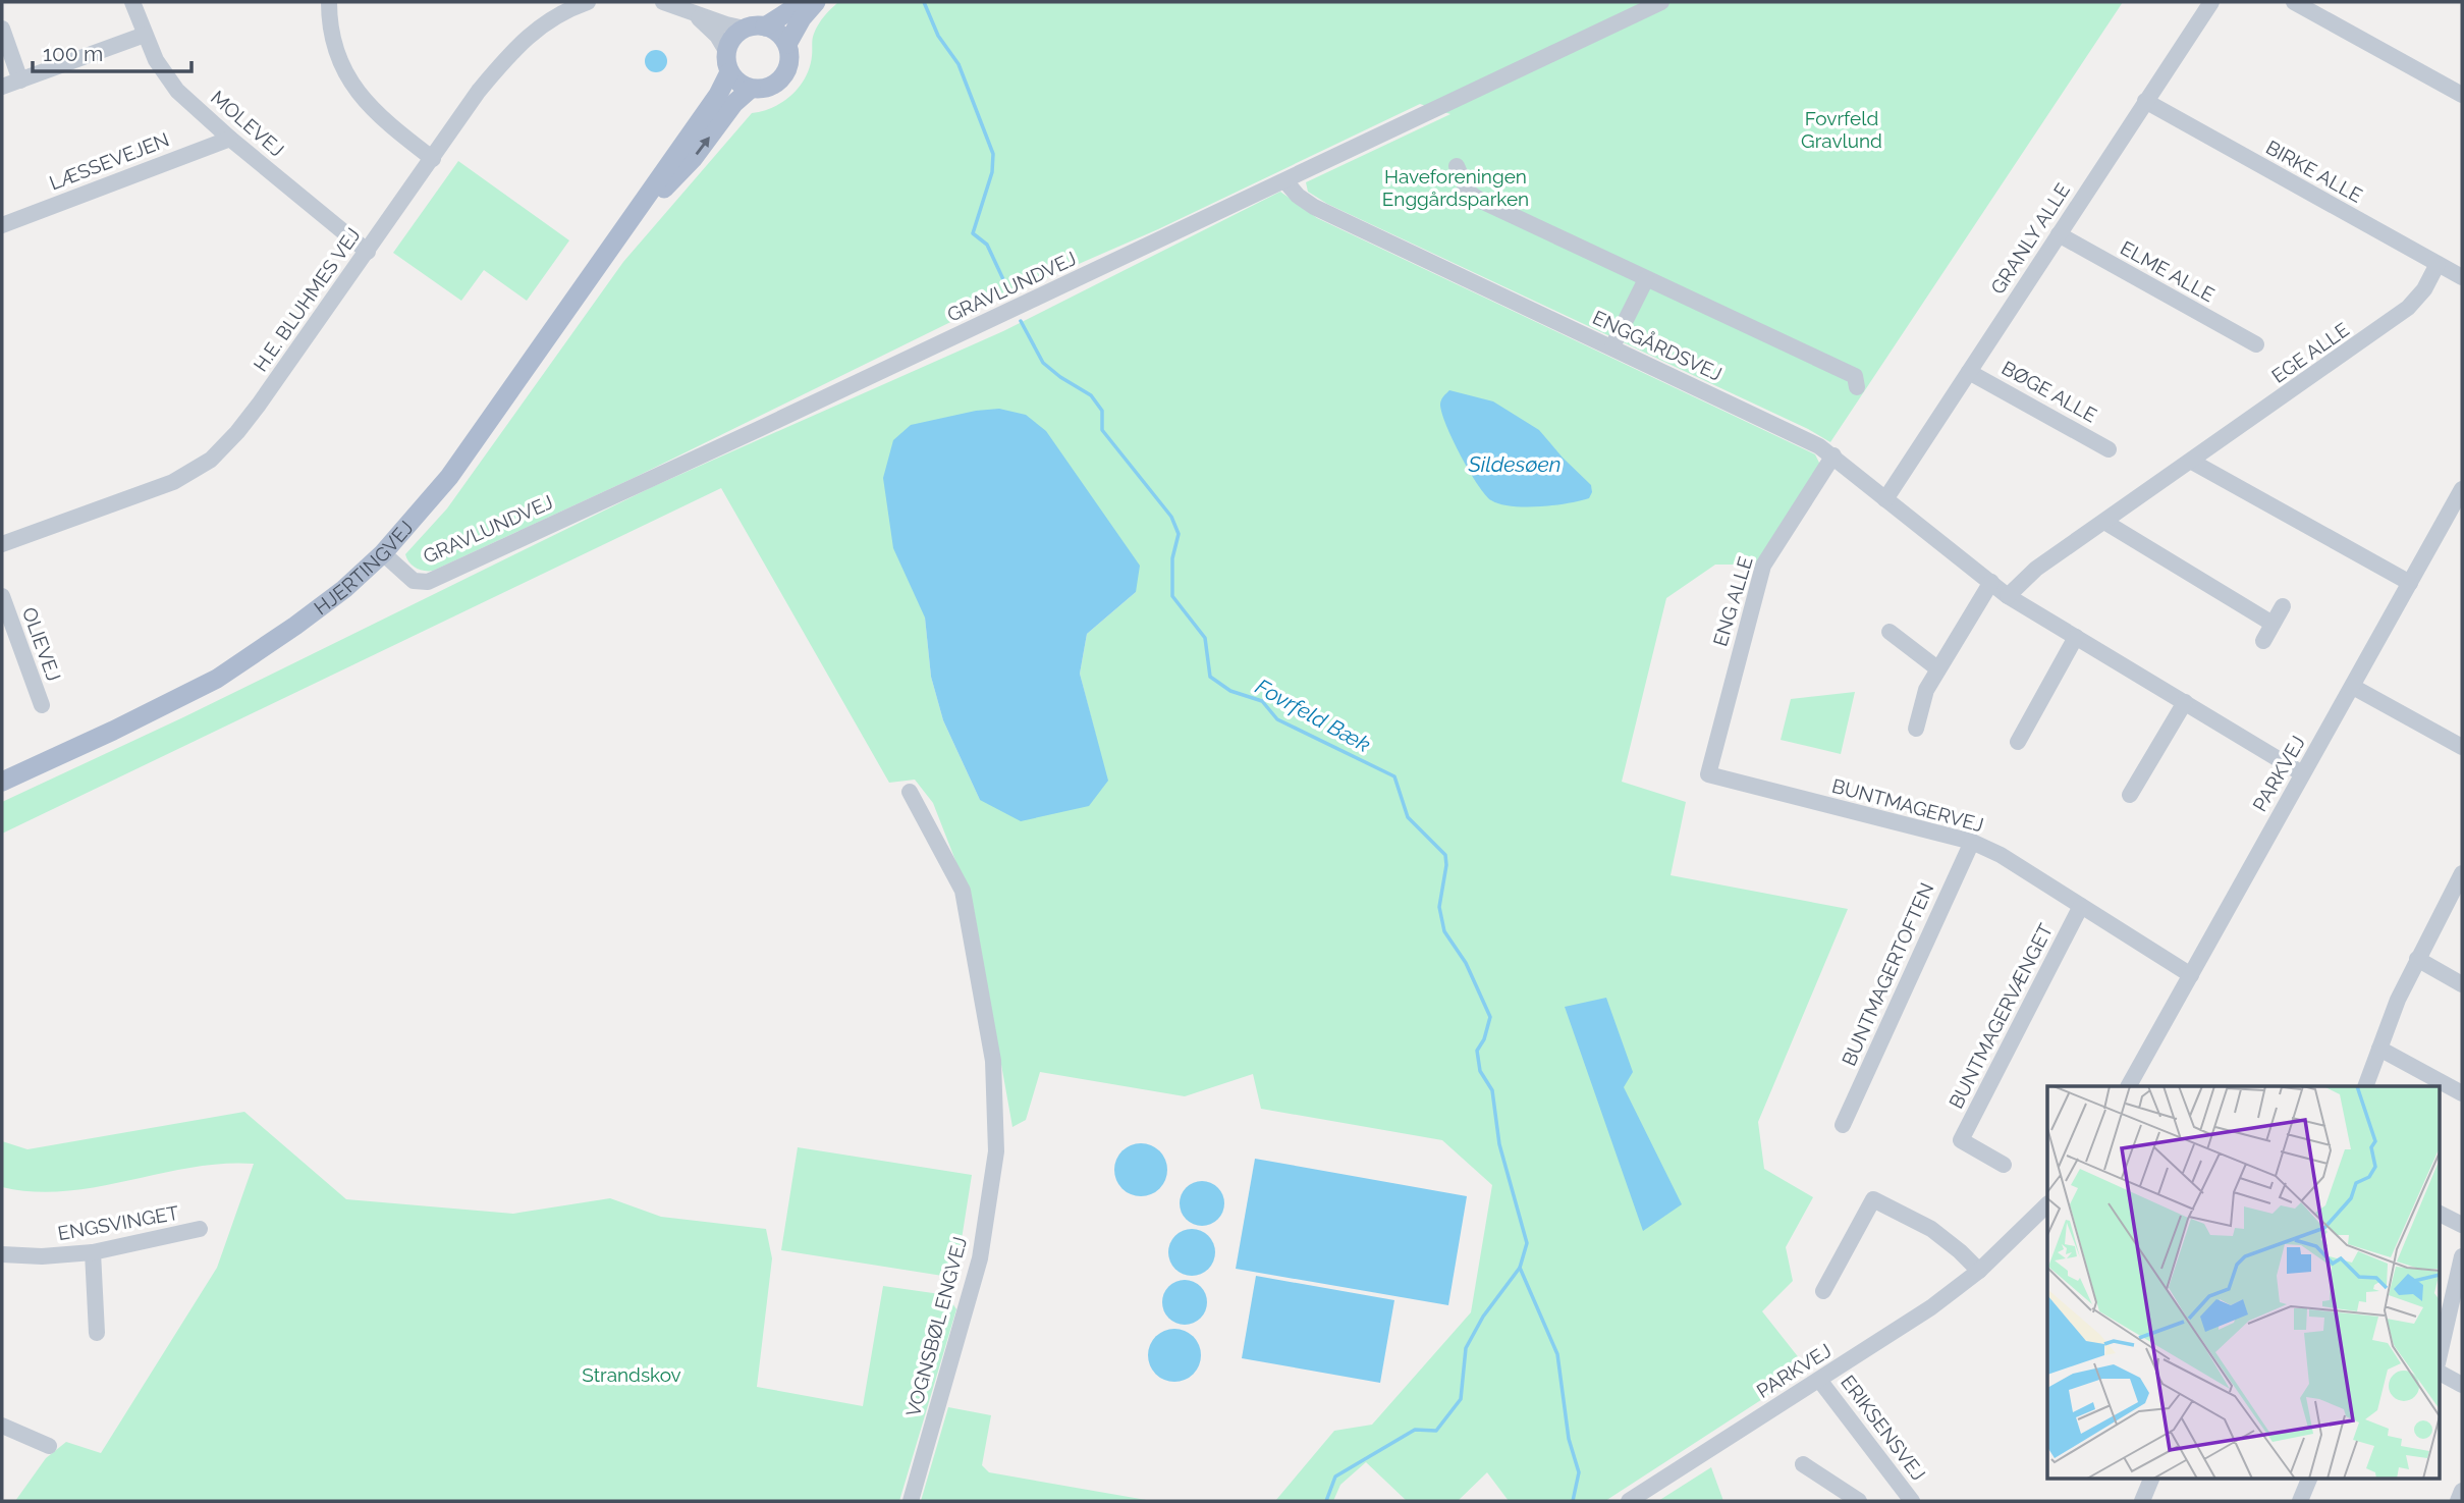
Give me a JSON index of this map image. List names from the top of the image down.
{
  "streets": {
    "main road": ["HJERTINGVEJ"],
    "street": [
      "MOLEVEJ",
      "LÆSSEVEJEN",
      "BIRKE ALLE",
      "GRANLY ALLE",
      "ELME ALLE",
      "GRAVLUNDVEJ",
      "H.E. BLUHMES VEJ",
      "ENGGÅRDSVEJ",
      "EGE ALLE",
      "BØGE ALLE",
      "ENG ALLE",
      "OLIEVEJ",
      "PARKVEJ",
      "BUNTMAGERVEJ",
      "BUNTMAGERTOFTEN",
      "BUNTMAGERVÆNGET",
      "ENGSVINGET",
      "VOGNSBØL ENGVEJ",
      "ERIKSENSVEJ"
    ]
  },
  "crossings": [
    ["MOLEVEJ", "LÆSSEVEJEN"],
    ["MOLEVEJ", "H.E. BLUHMES VEJ"],
    ["BIRKE ALLE", "GRANLY ALLE"],
    ["BIRKE ALLE", "EGE ALLE"],
    ["GRANLY ALLE", "ELME ALLE"],
    ["GRANLY ALLE", "ENGGÅRDSVEJ"],
    ["GRANLY ALLE", "BØGE ALLE"],
    ["GRAVLUNDVEJ", "ENGGÅRDSVEJ"],
    ["GRAVLUNDVEJ", "HJERTINGVEJ"],
    ["ENGGÅRDSVEJ", "EGE ALLE"],
    ["ENGGÅRDSVEJ", "ENG ALLE"],
    ["ENGGÅRDSVEJ", "PARKVEJ"],
    ["ENG ALLE", "BUNTMAGERVEJ"],
    ["PARKVEJ", "BUNTMAGERVEJ"],
    ["PARKVEJ", "ERIKSENSVEJ"],
    ["BUNTMAGERVEJ", "BUNTMAGERTOFTEN"],
    ["BUNTMAGERVEJ", "BUNTMAGERVÆNGET"]
  ],
  "water": ["Sildesøen", "Fovrfeld Bæk"],
  "parks": ["Fovrfeld Gravlund", "Haveforeningen Enggårdsparken", "Strandskov"],
  "scale_bar": "100 m"
}
